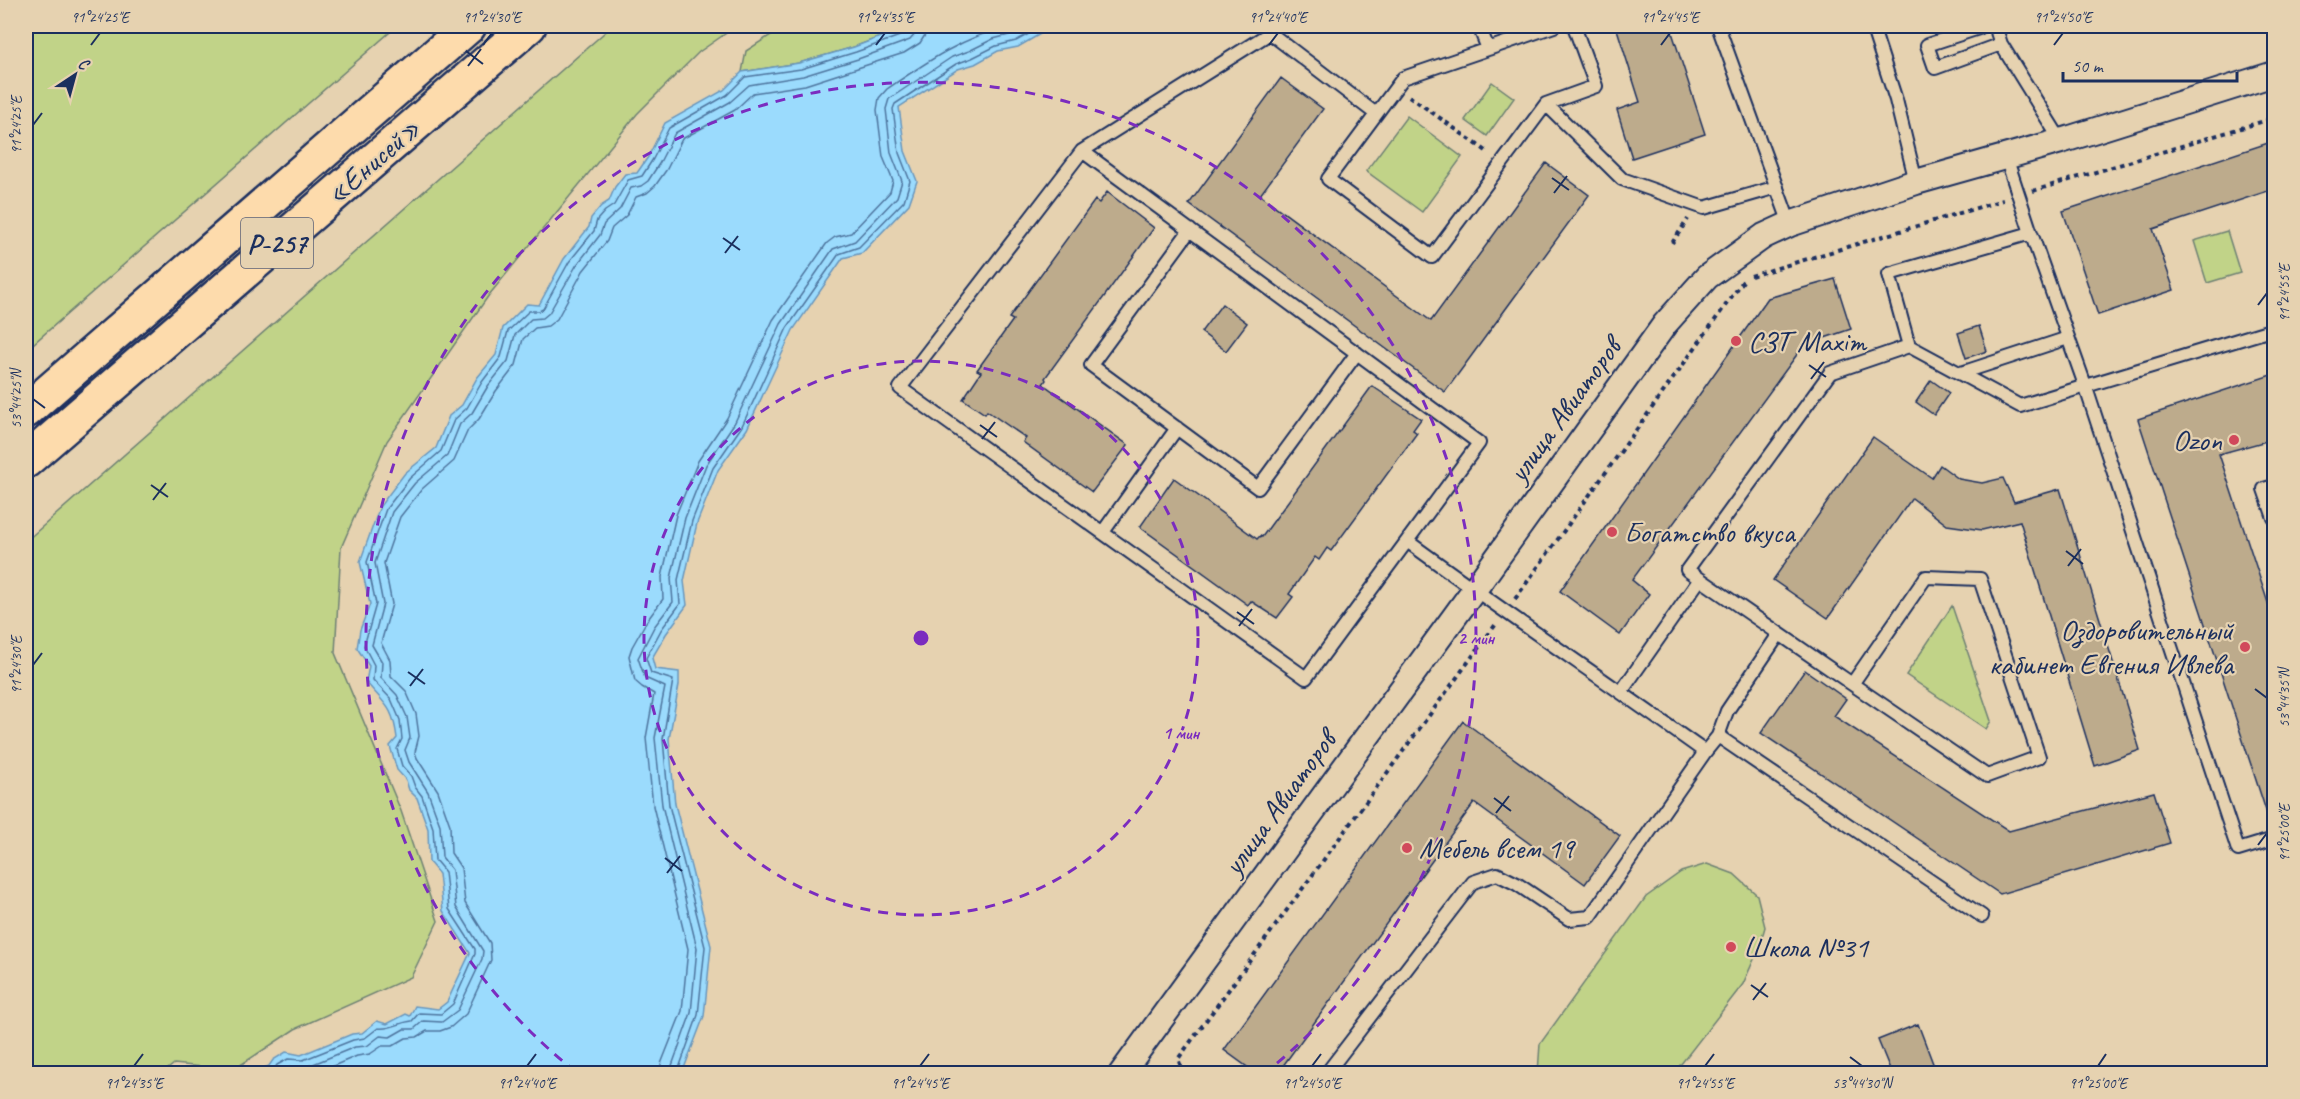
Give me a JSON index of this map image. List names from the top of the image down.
{
  "streets": {
    "highway": ["«Енисей»", "Р-257"],
    "street": ["улица Авиаторов"]
  },
  "places": [
    "СЗТ Maxim",
    "Ozon",
    "Богатство вкуса",
    "Оздоровительный кабинет Евгения Ивлева",
    "Мебель всем 19",
    "Школа №31"
  ],
  "scale_bar": "50 m",
  "north": "top right",
  "coordinates": [
    "91°24'25\"E",
    "91°24'30\"E",
    "91°24'35\"E",
    "91°24'40\"E",
    "91°24'45\"E",
    "91°24'50\"E",
    "91°24'55\"E",
    "53°44'25\"N",
    "53°44'35\"N",
    "91°25'00\"E",
    "53°44'30\"N"
  ],
  "rings": ["2 мин", "1 мин"]
}
